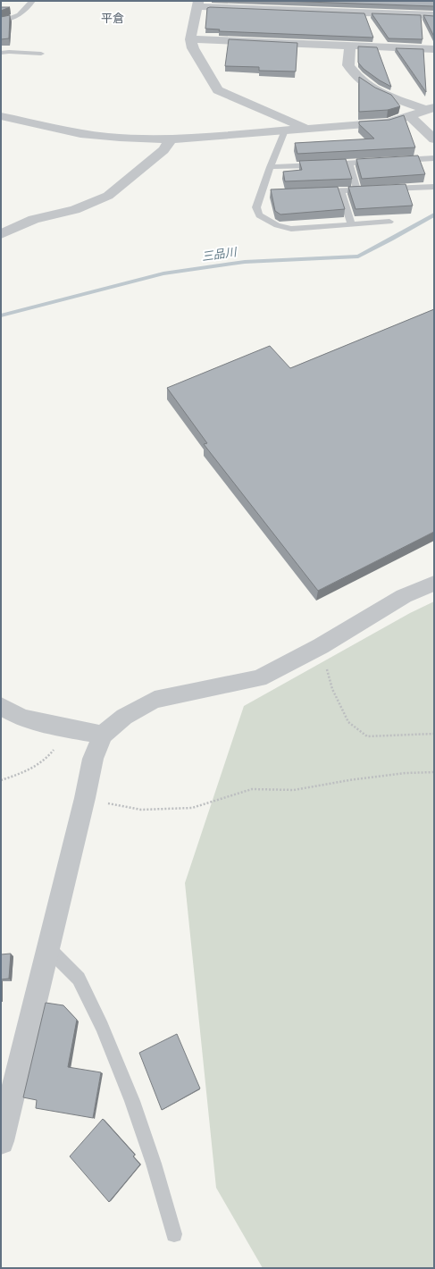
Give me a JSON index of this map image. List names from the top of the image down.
{
  "districts": ["平倉"],
  "water": ["三品川"]
}
